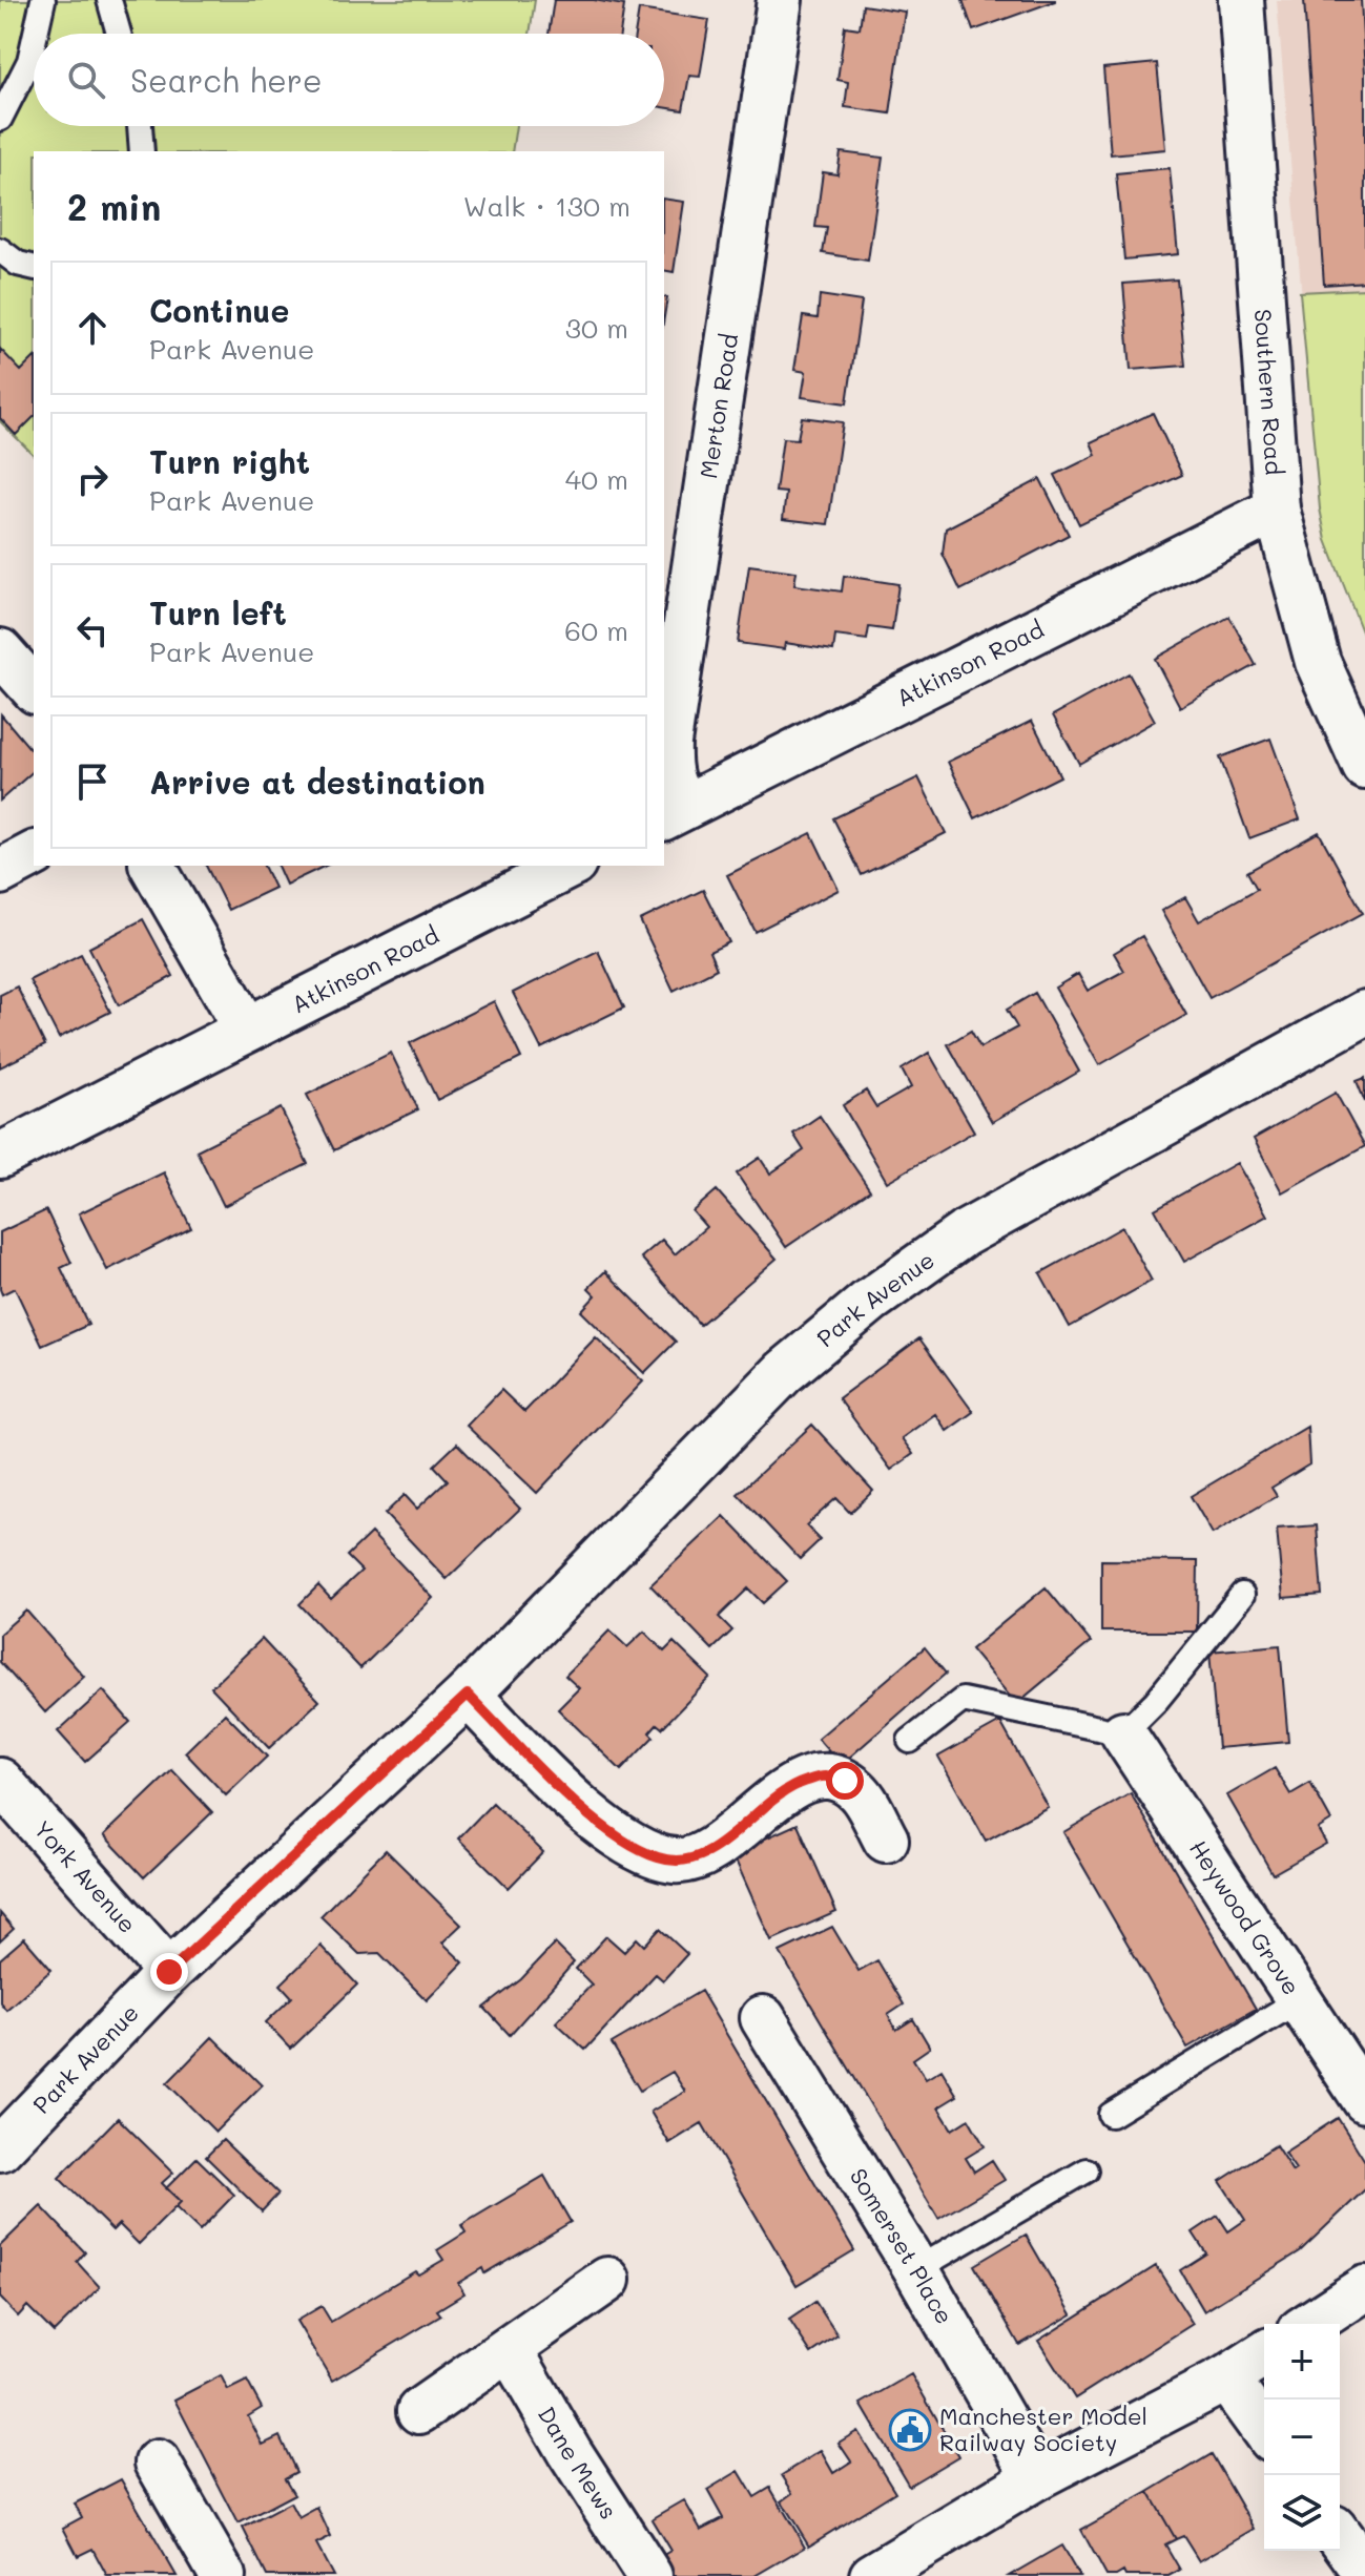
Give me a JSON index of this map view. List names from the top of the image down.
{
  "streets": {
    "street": [
      "Southern Road",
      "Merton Road",
      "Atkinson Road",
      "Park Avenue",
      "York Avenue",
      "Heywood Grove",
      "Somerset Place",
      "Dane Mews"
    ]
  },
  "crossings": [
    ["Southern Road", "Atkinson Road"],
    ["Merton Road", "Atkinson Road"],
    ["Park Avenue", "York Avenue"]
  ],
  "places": {
    "public building": ["Manchester Model Railway Society"]
  },
  "page": {
    "search": "Search here",
    "heading": ["2 min", "Walk · 130 m"],
    "list": [
      ["Continue", "Park Avenue", "30 m"],
      ["Turn right", "Park Avenue", "40 m"],
      ["Turn left", "Park Avenue", "60 m"],
      "Arrive at destination"
    ],
    "map_buttons": ["+", "−"]
  }
}
